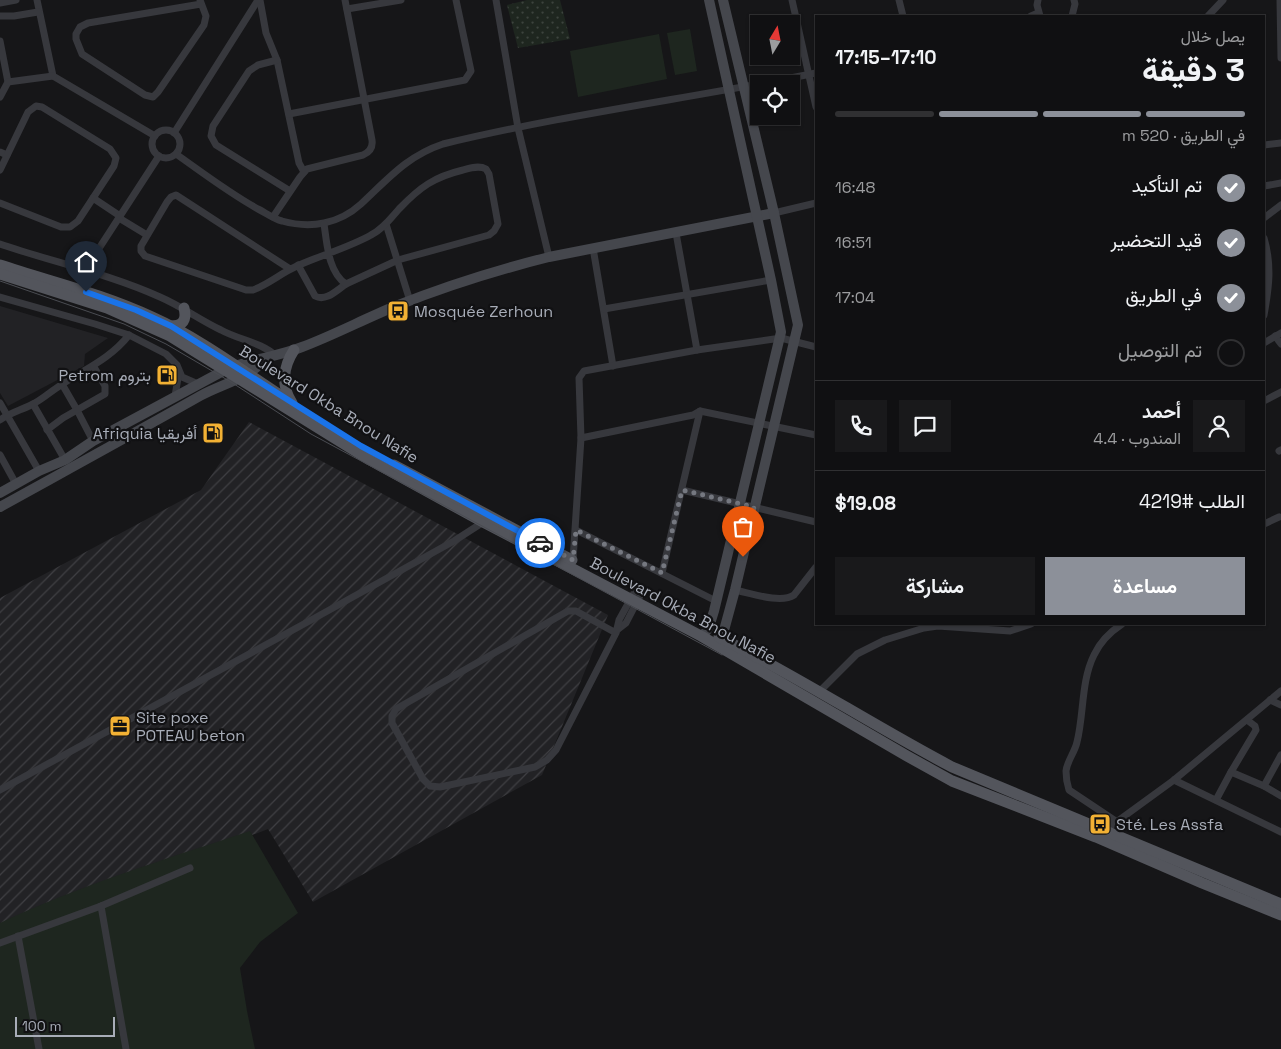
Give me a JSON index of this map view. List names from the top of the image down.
{
  "streets": {
    "main road": ["Boulevard Okba Bnou Nafie"]
  },
  "places": {
    "bus stop": ["Mosquée Zerhoun", "Sté. Les Assfa"],
    "fuel station": ["Petrom بتروم", "Afriquia أفريقيا"],
    "office": ["Site poxe POTEAU beton"]
  },
  "scale_bar": "100 m",
  "north": "top",
  "page": {
    "heading": ["3 دقيقة", "يصل خلال", "17:10–17:15"],
    "panel": [
      "أحمد",
      "المندوب · 4.4",
      "الطلب #4219",
      "$19.08"
    ],
    "bar": "في الطريق · 520 m",
    "list": [
      ["تم التأكيد", "16:48"],
      ["قيد التحضير", "16:51"],
      ["في الطريق", "17:04"],
      "تم التوصيل"
    ],
    "buttons": ["مساعدة", "مشاركة"],
    "scale": "100 m"
  }
}
